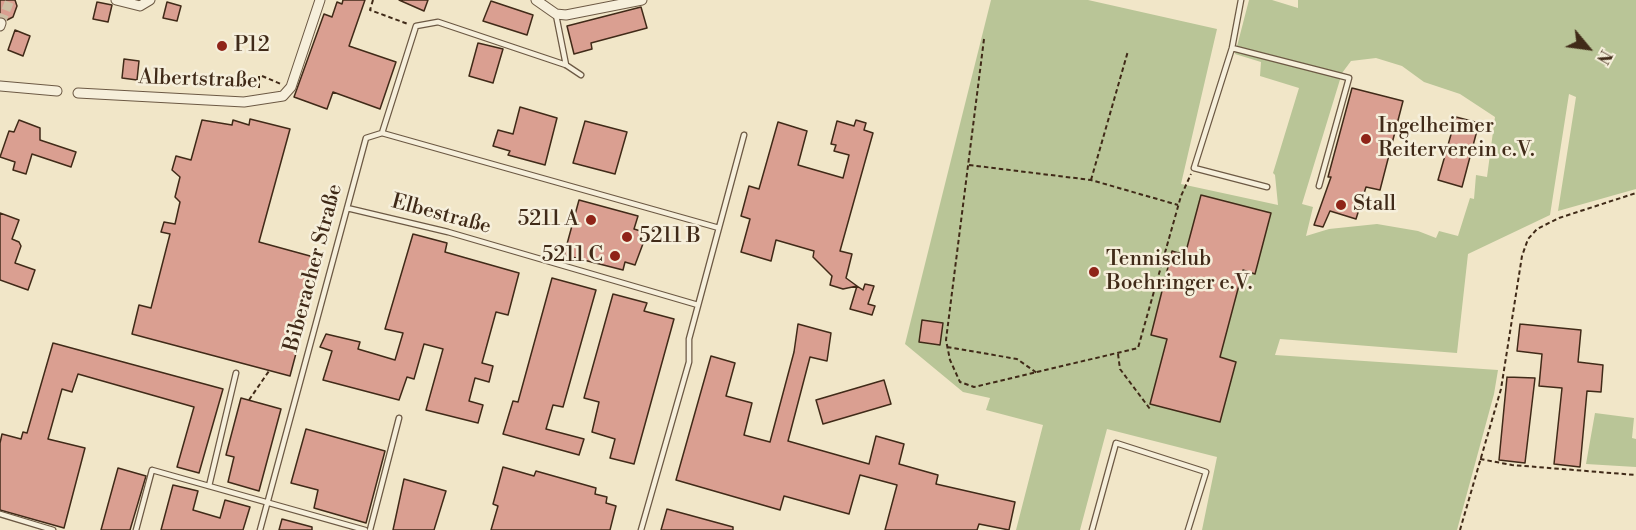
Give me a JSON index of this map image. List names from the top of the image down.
{
  "streets": {
    "street": ["Albertstraße"],
    "lane": ["Elbestraße", "Biberacher Straße"]
  },
  "crossings": [
    ["Elbestraße", "Biberacher Straße"]
  ],
  "places": [
    "P12",
    "Ingelheimer Reiterverein e.V.",
    "Stall",
    "5211 A",
    "5211 B",
    "5211 C",
    "Tennisclub Boehringer e.V."
  ],
  "north": "bottom right"
}
